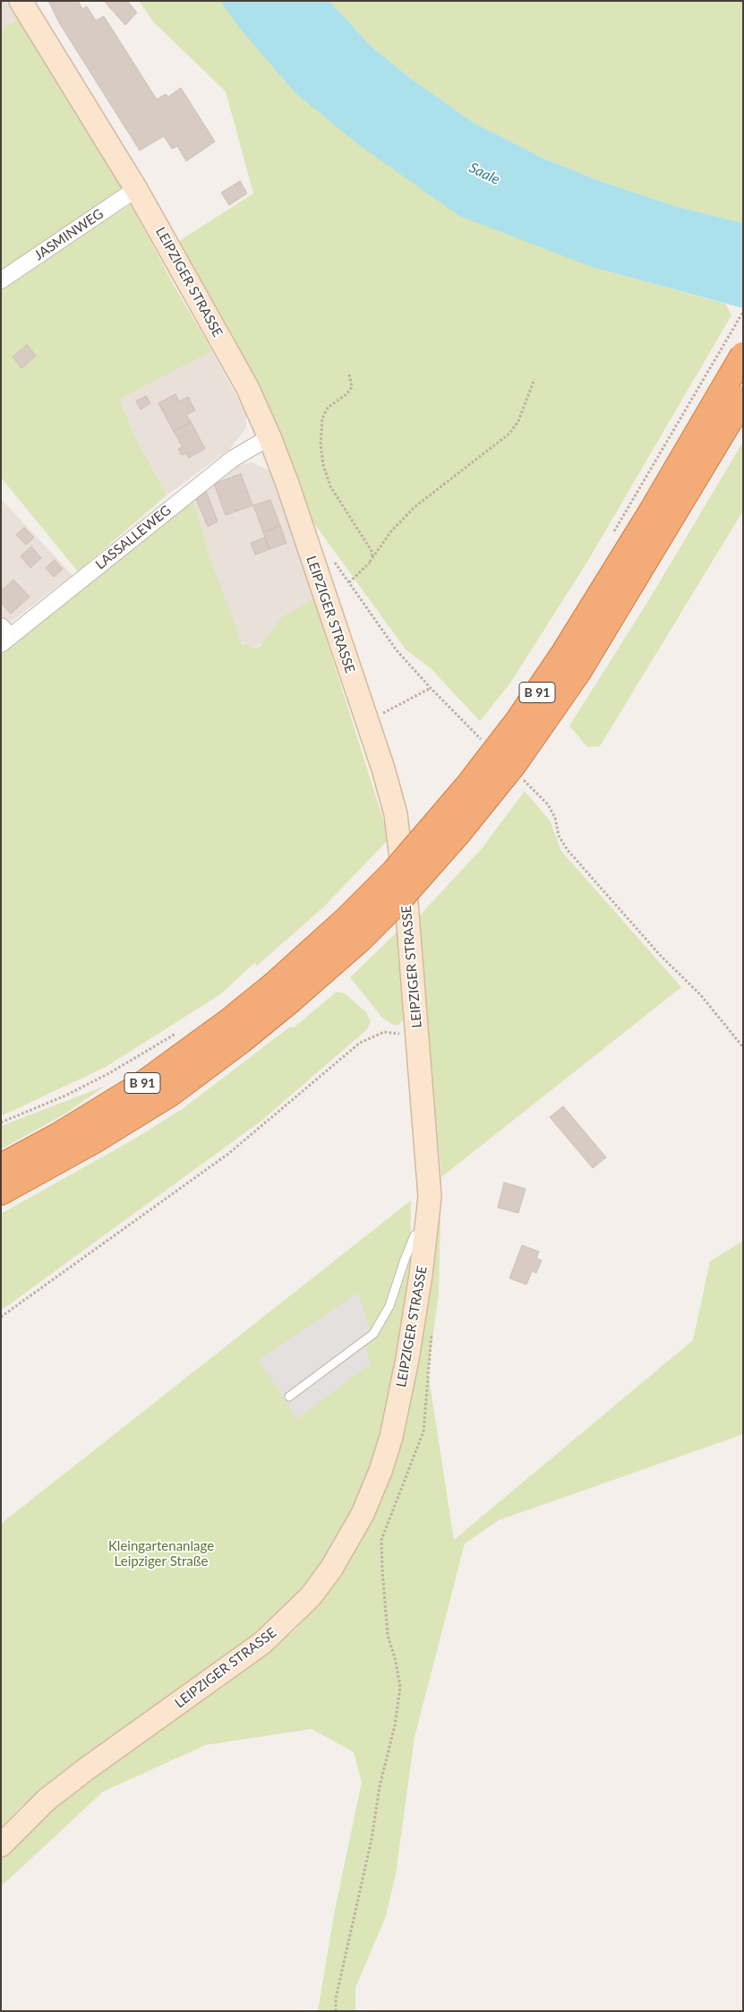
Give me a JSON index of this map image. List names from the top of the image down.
{
  "streets": {
    "highway": ["B 91"],
    "street": ["JASMINWEG", "LEIPZIGER STRASSE", "LASSALLEWEG"]
  },
  "crossings": [
    ["JASMINWEG", "LEIPZIGER STRASSE"],
    ["LEIPZIGER STRASSE", "LASSALLEWEG"]
  ],
  "water": ["Saale"],
  "parks": ["Kleingartenanlage Leipziger Straße"]
}
